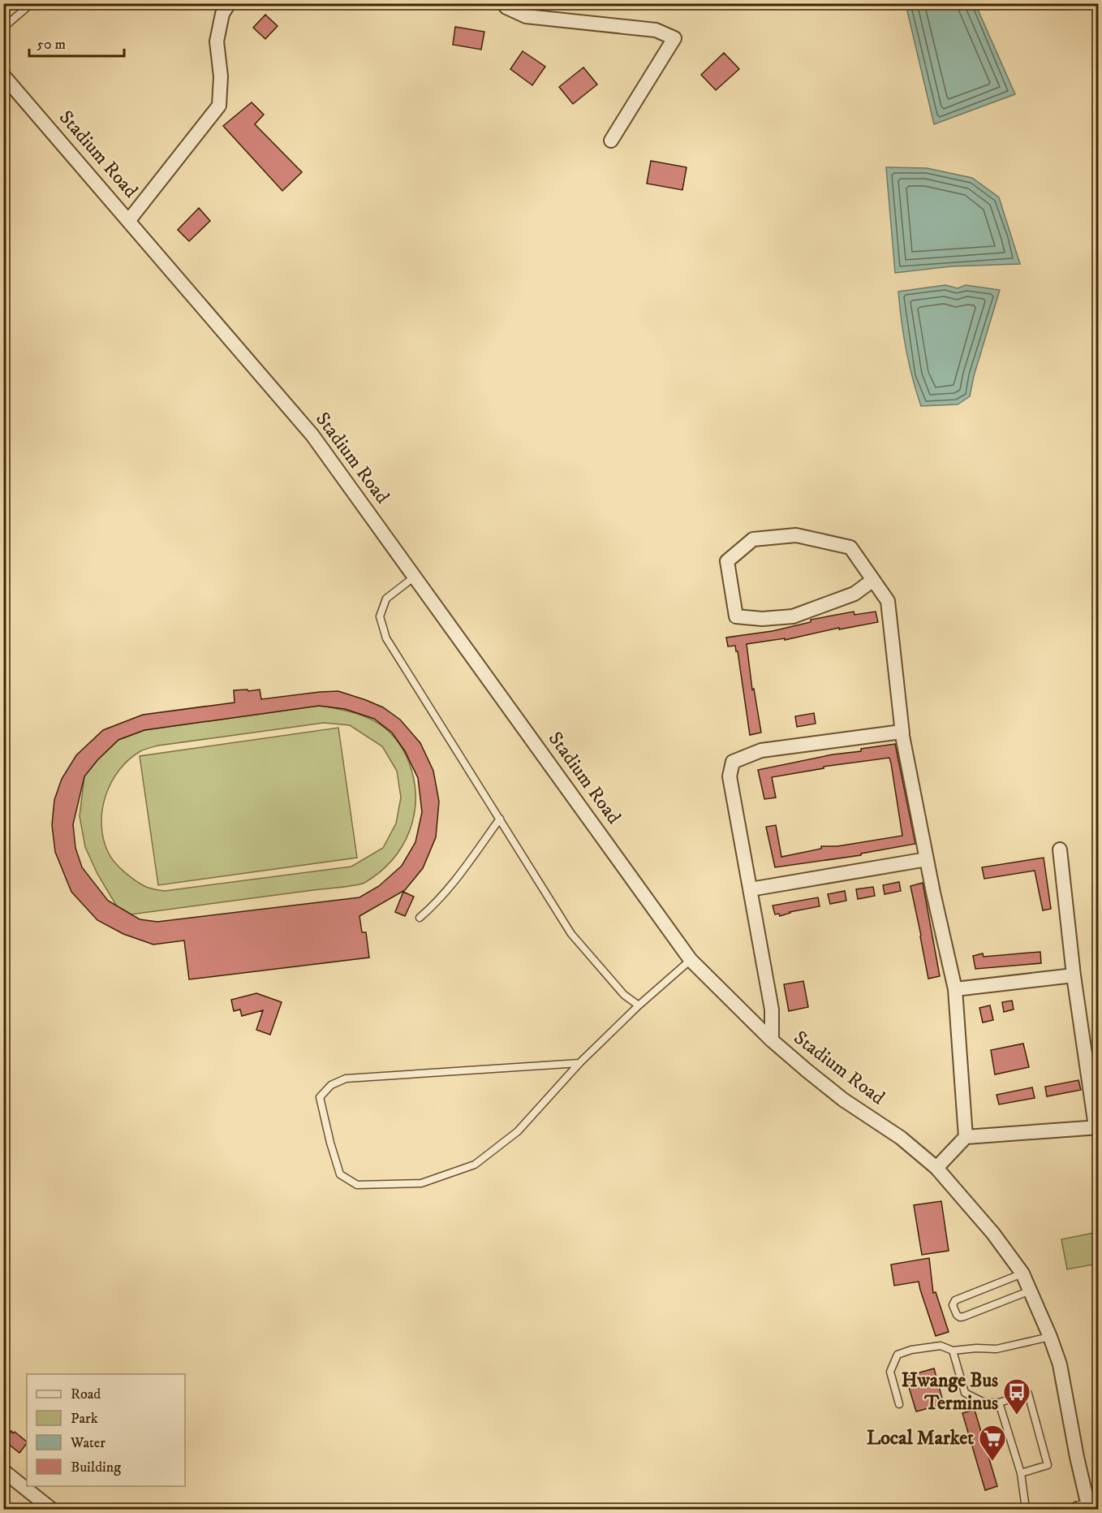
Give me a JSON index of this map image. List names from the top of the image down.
{
  "streets": {
    "street": ["Stadium Road"]
  },
  "places": {
    "bus stop": ["Hwange Bus Terminus"],
    "supermarket": ["Local Market"]
  },
  "legend": [
    "Road",
    "Park",
    "Water",
    "Building"
  ],
  "scale_bar": "50 m"
}
